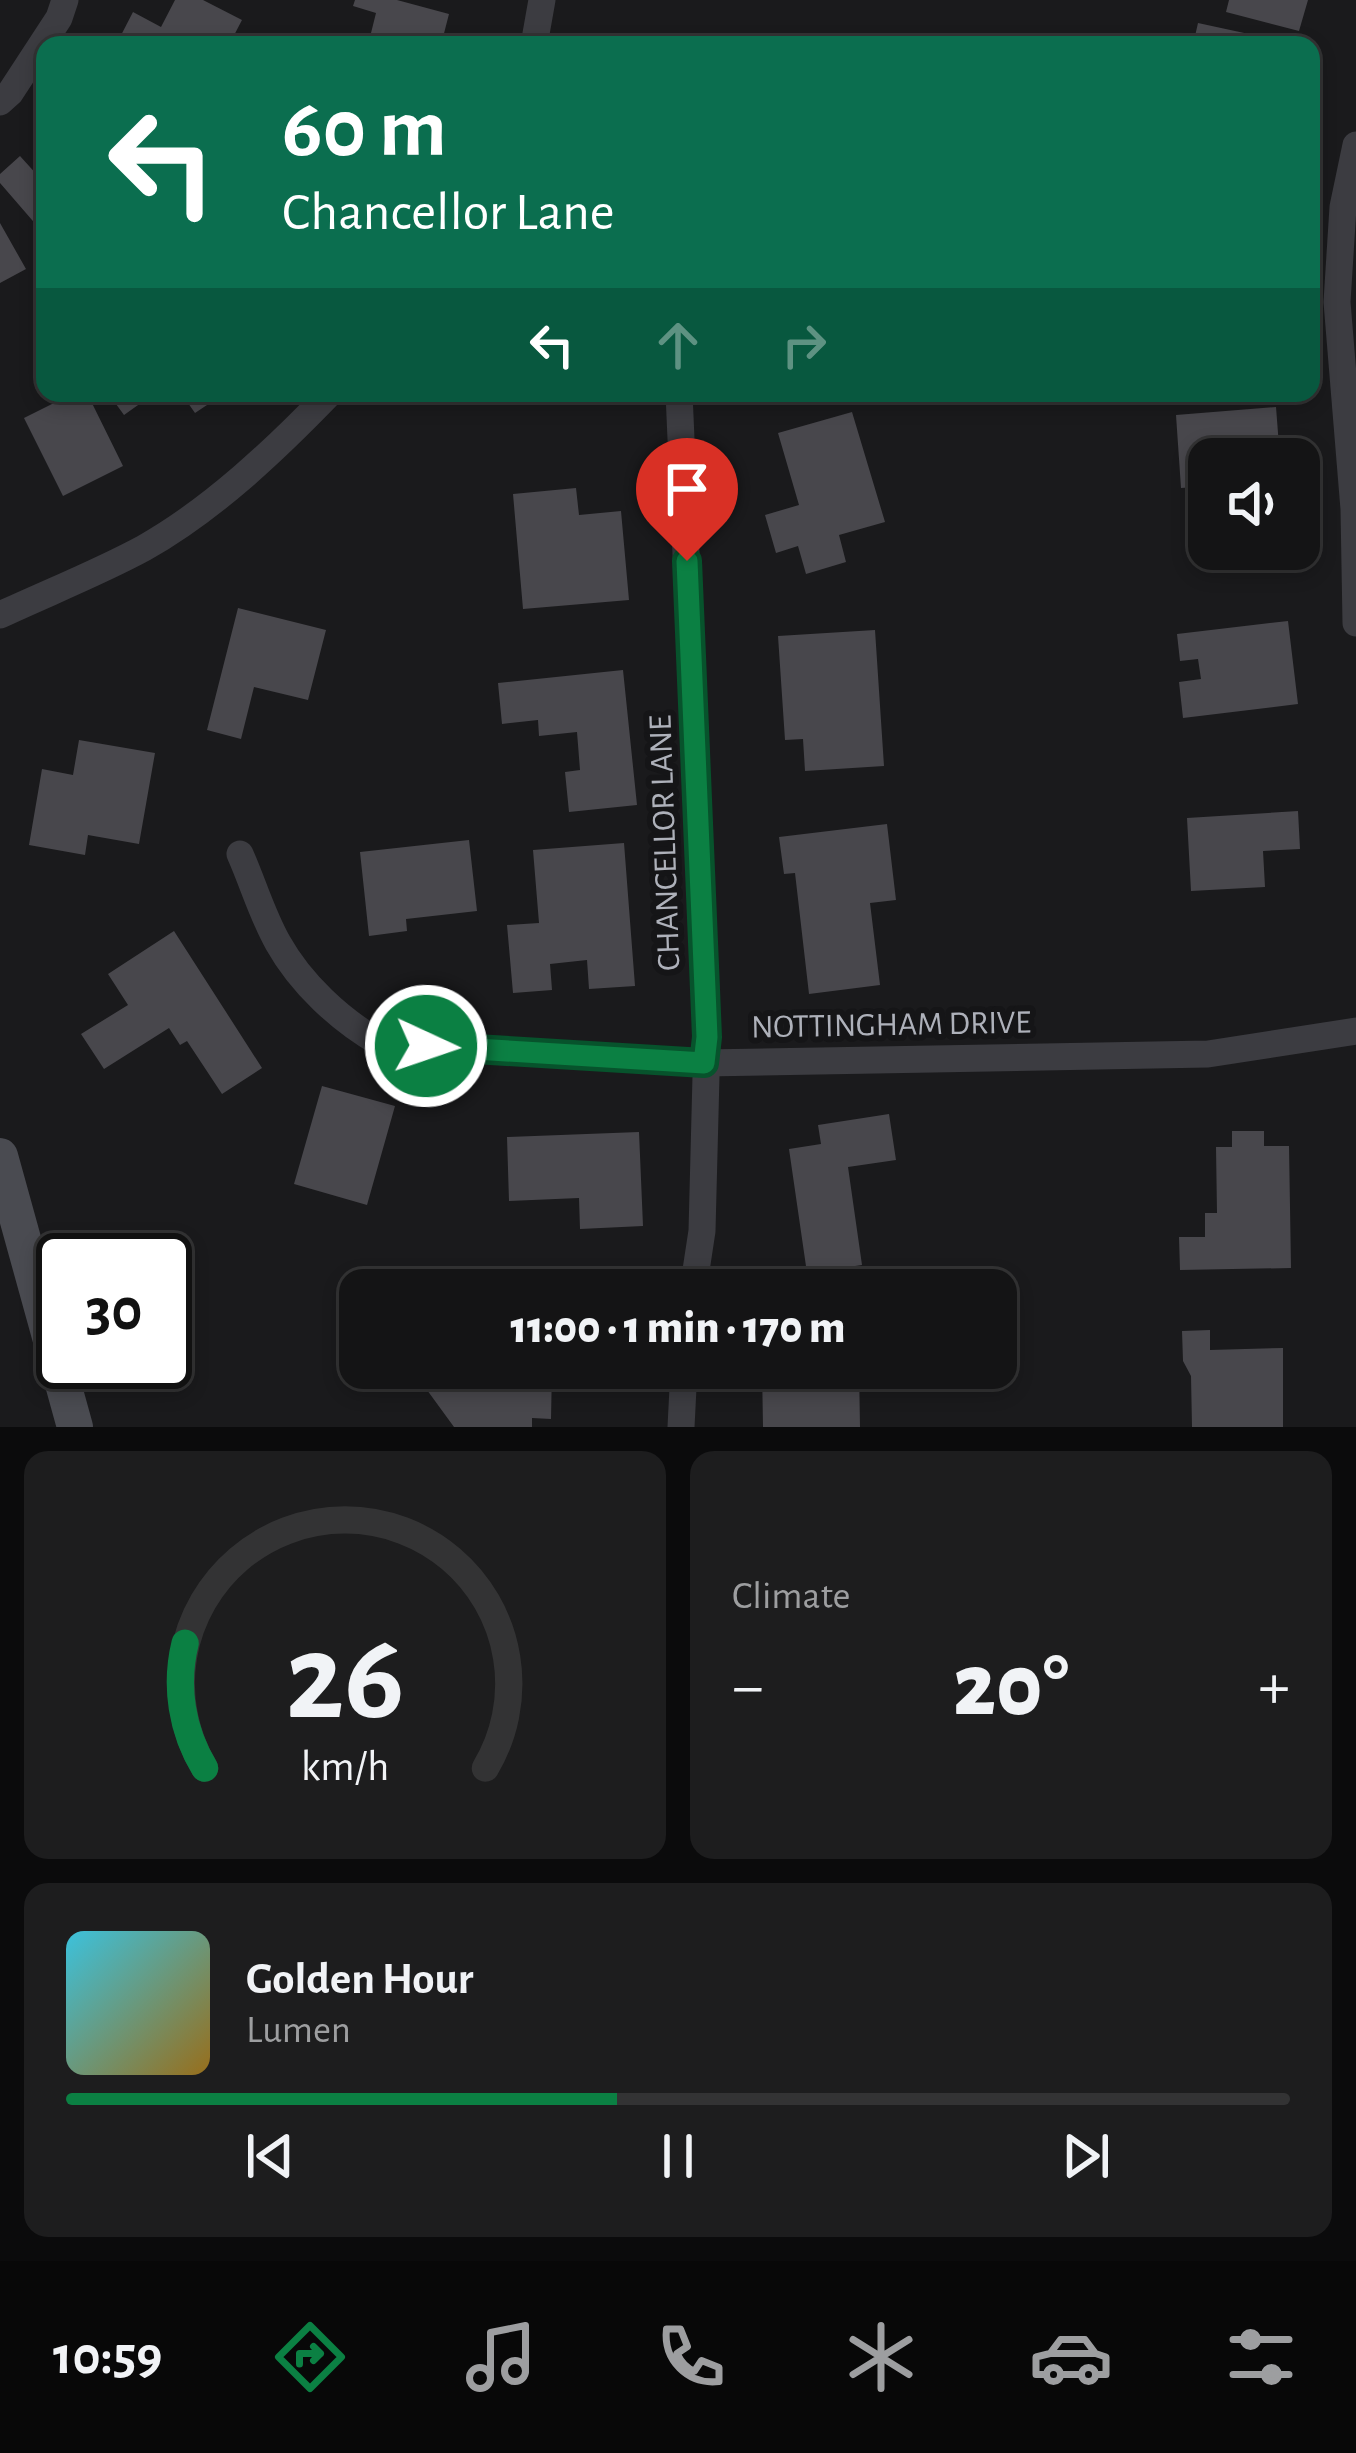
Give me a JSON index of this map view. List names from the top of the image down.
{
  "streets": {
    "street": ["CHANCELLOR LANE", "NOTTINGHAM DRIVE"]
  },
  "crossings": [
    ["CHANCELLOR LANE", "NOTTINGHAM DRIVE"]
  ],
  "page": {
    "turn": ["60 m", "Chancellor Lane"],
    "limit": "30",
    "trip": "11:00 · 1 min · 170 m",
    "tile": "Climate",
    "heat": ["−", "20°", "+"],
    "song": ["Golden Hour", "Lumen"],
    "tabs": "10:59",
    "gauge": ["26", "km/h"]
  }
}
